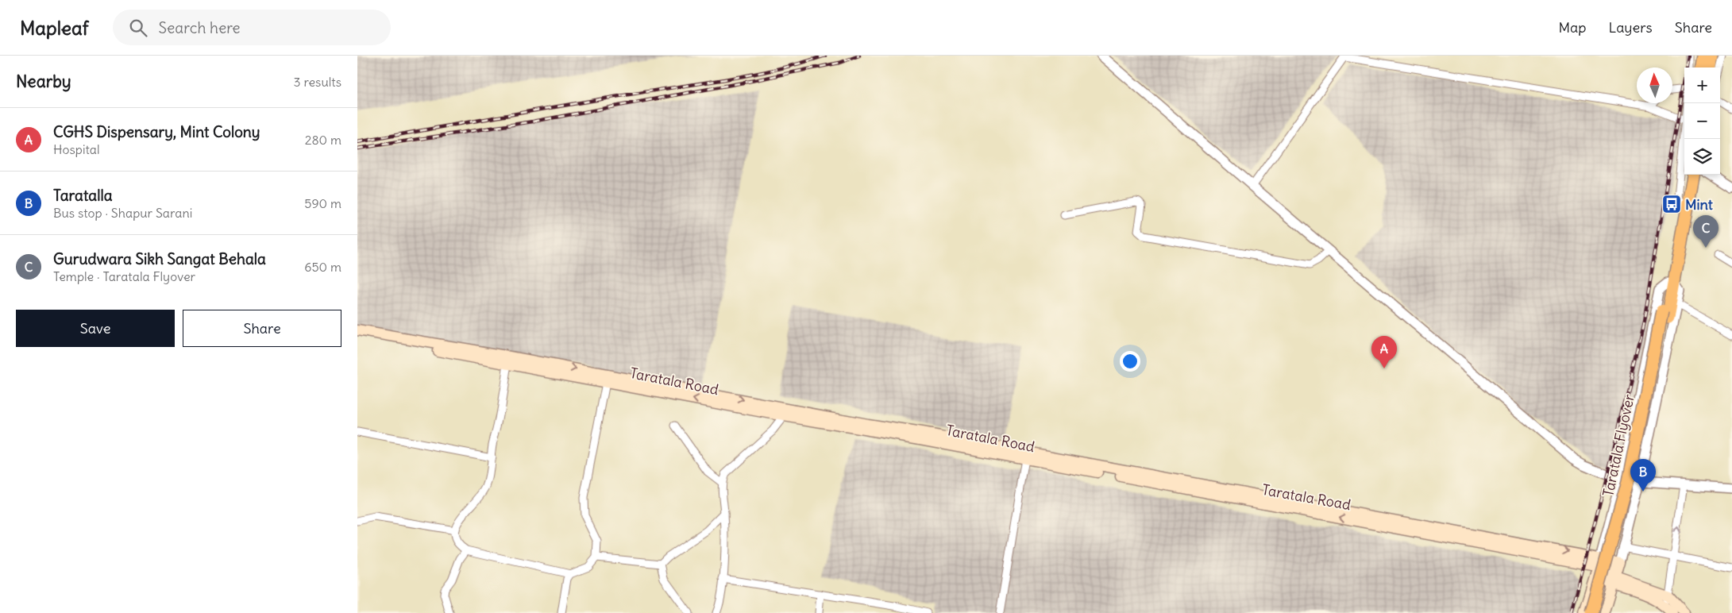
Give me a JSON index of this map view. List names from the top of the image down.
{
  "streets": {
    "highway": ["Taratala Flyover"],
    "main road": ["Taratala Road"]
  },
  "places": {
    "bus stop": ["Mint"]
  },
  "north": "top",
  "page": {
    "header": "Mapleaf",
    "search": "Search here",
    "nav": ["Map", "Layers", "Share"],
    "heading": ["Nearby", "3 results"],
    "map_buttons": ["+", "−"],
    "list": [
      {
        "mark": "A",
        "name": "CGHS Dispensary, Mint Colony",
        "note": "Hospital",
        "value": "280 m"
      },
      {
        "mark": "B",
        "name": "Taratalla",
        "note": "Bus stop · Shapur Sarani",
        "value": "590 m"
      },
      {
        "mark": "C",
        "name": "Gurudwara Sikh Sangat Behala",
        "note": "Temple · Taratala Flyover",
        "value": "650 m"
      }
    ],
    "pins": ["C", "A", "B"],
    "buttons": ["Save", "Share"]
  }
}
